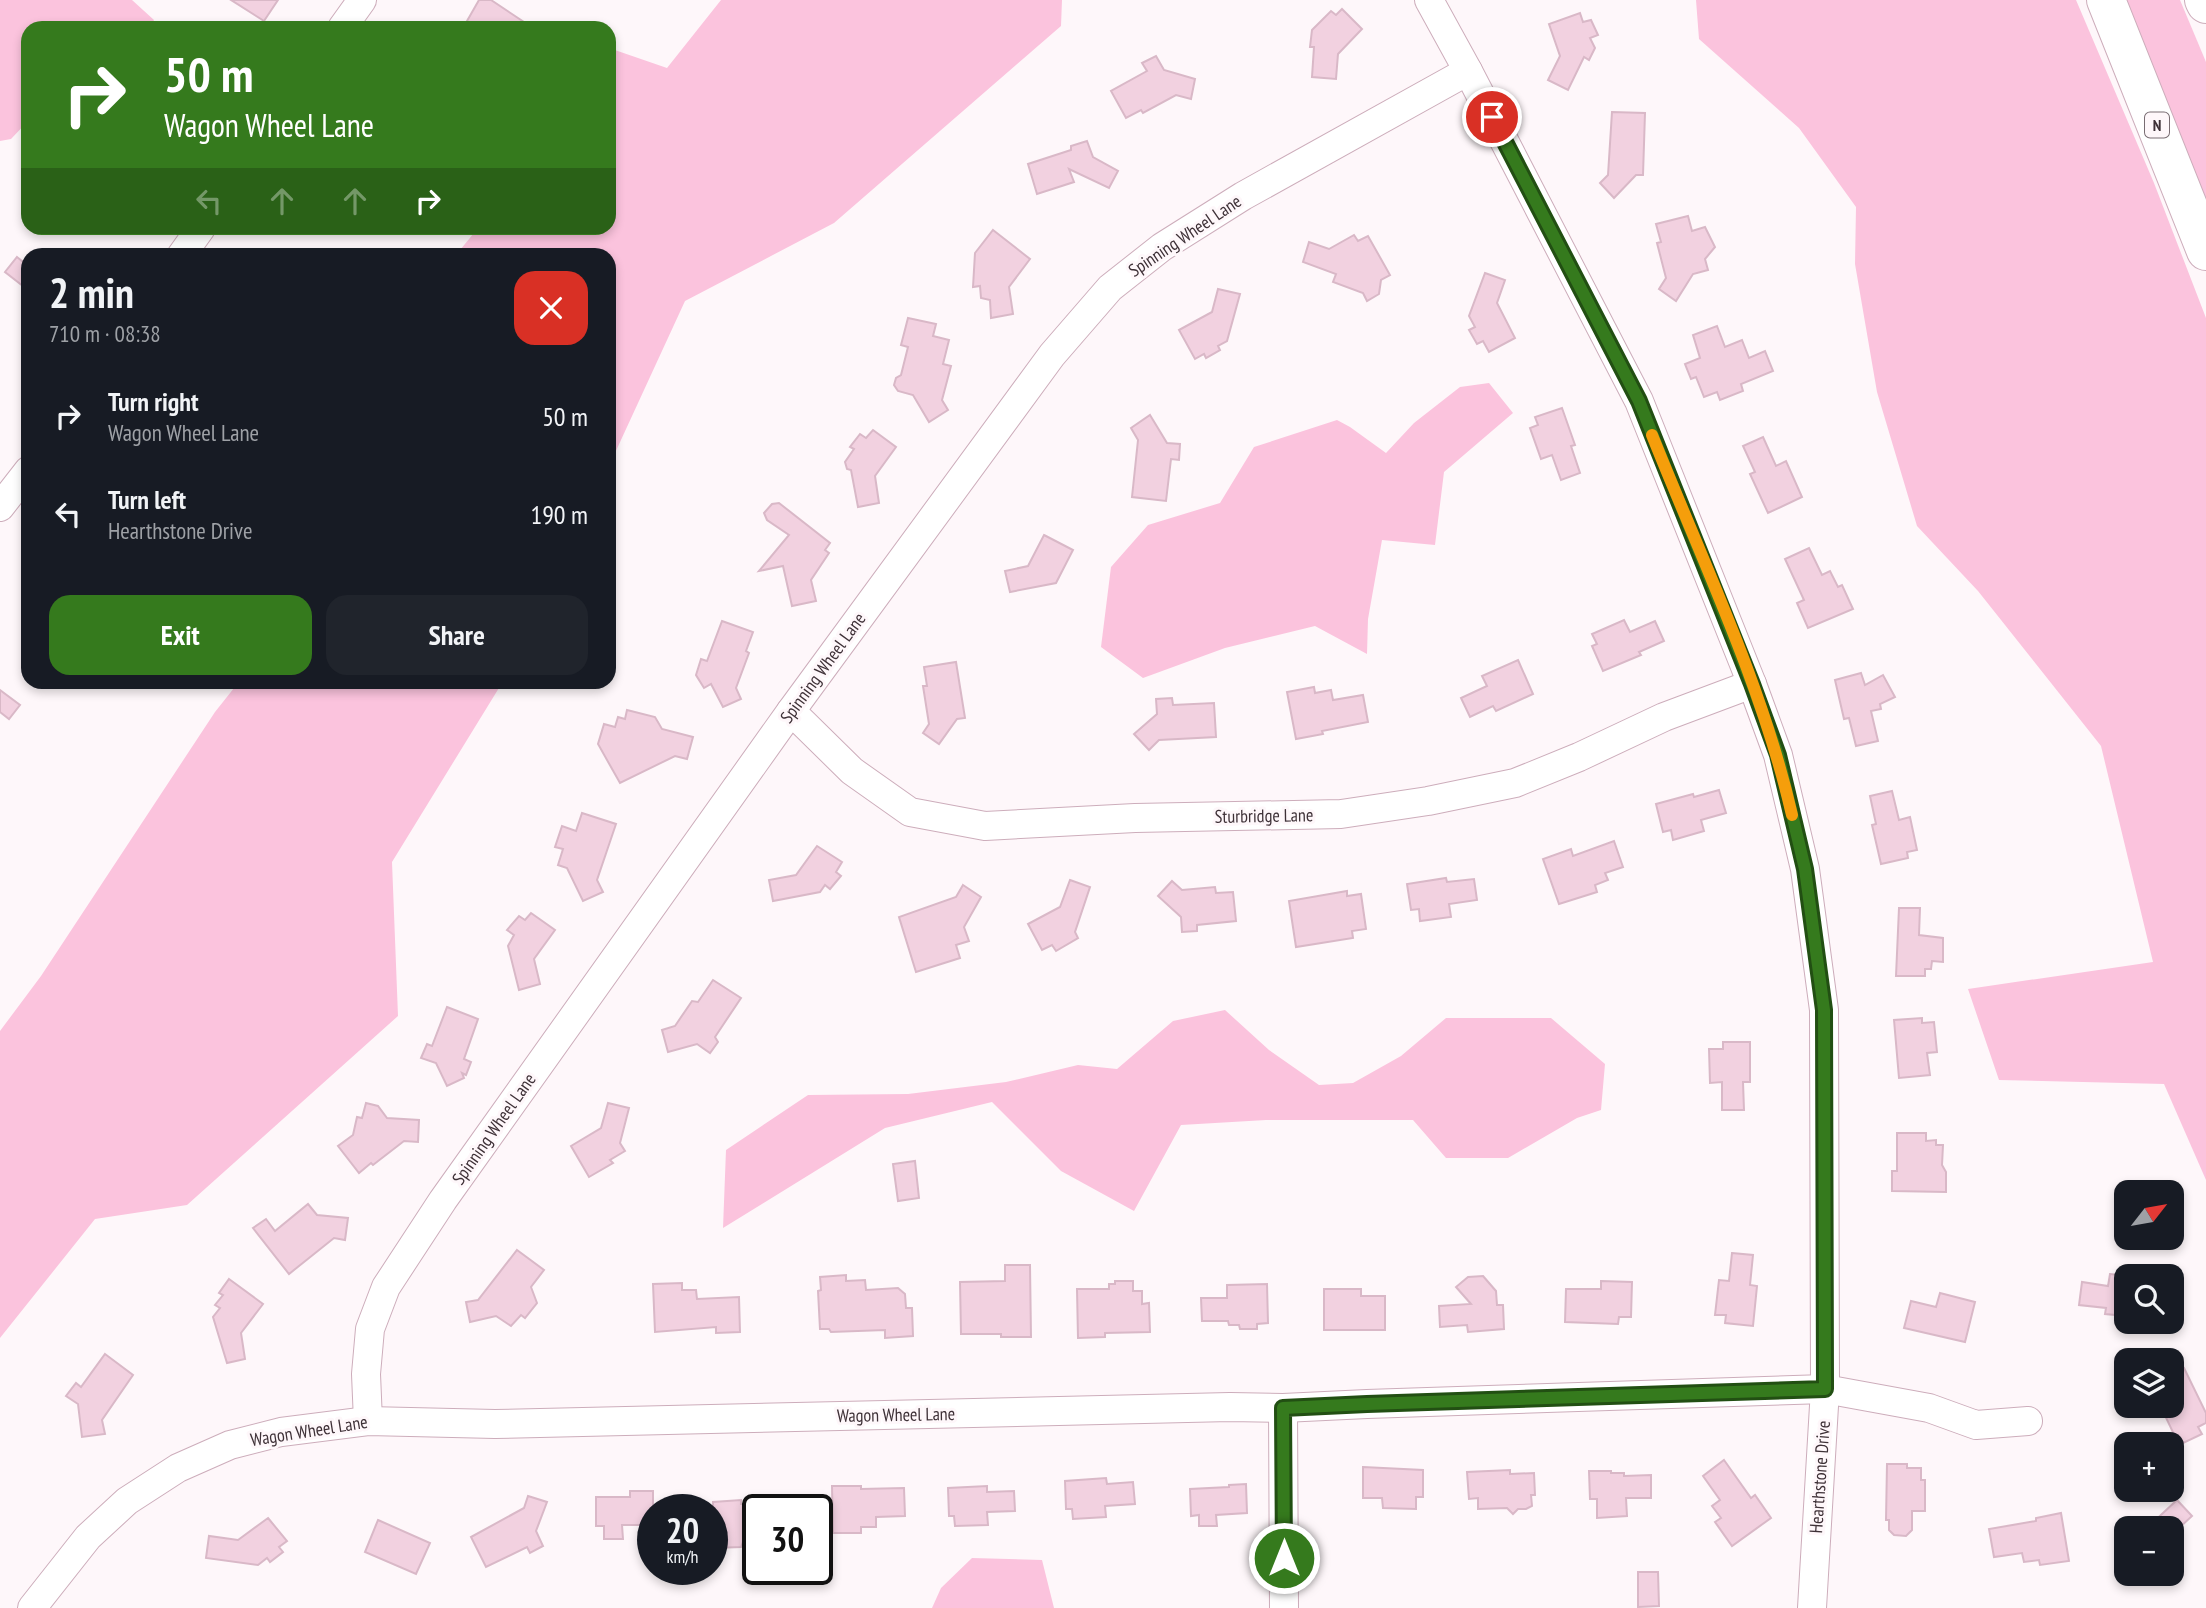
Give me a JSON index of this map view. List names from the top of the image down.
{
  "streets": {
    "highway": ["N"],
    "street": [
      "Spinning Wheel Lane",
      "Sturbridge Lane",
      "Wagon Wheel Lane",
      "Hearthstone Drive"
    ]
  },
  "crossings": [
    ["Spinning Wheel Lane", "Sturbridge Lane"],
    ["Spinning Wheel Lane", "Wagon Wheel Lane"],
    ["Spinning Wheel Lane", "Hearthstone Drive"],
    ["Sturbridge Lane", "Hearthstone Drive"],
    ["Wagon Wheel Lane", "Hearthstone Drive"]
  ],
  "north": "top right",
  "page": {
    "turn": ["50 m", "Wagon Wheel Lane"],
    "heading": ["2 min", "710 m · 08:38"],
    "list": [
      {
        "name": "Turn right",
        "note": "Wagon Wheel Lane",
        "value": "50 m"
      },
      {
        "name": "Turn left",
        "note": "Hearthstone Drive",
        "value": "190 m"
      }
    ],
    "buttons": ["Exit", "Share"],
    "map_buttons": ["+", "−"],
    "speed": "20 km/h",
    "limit": "30"
  }
}
